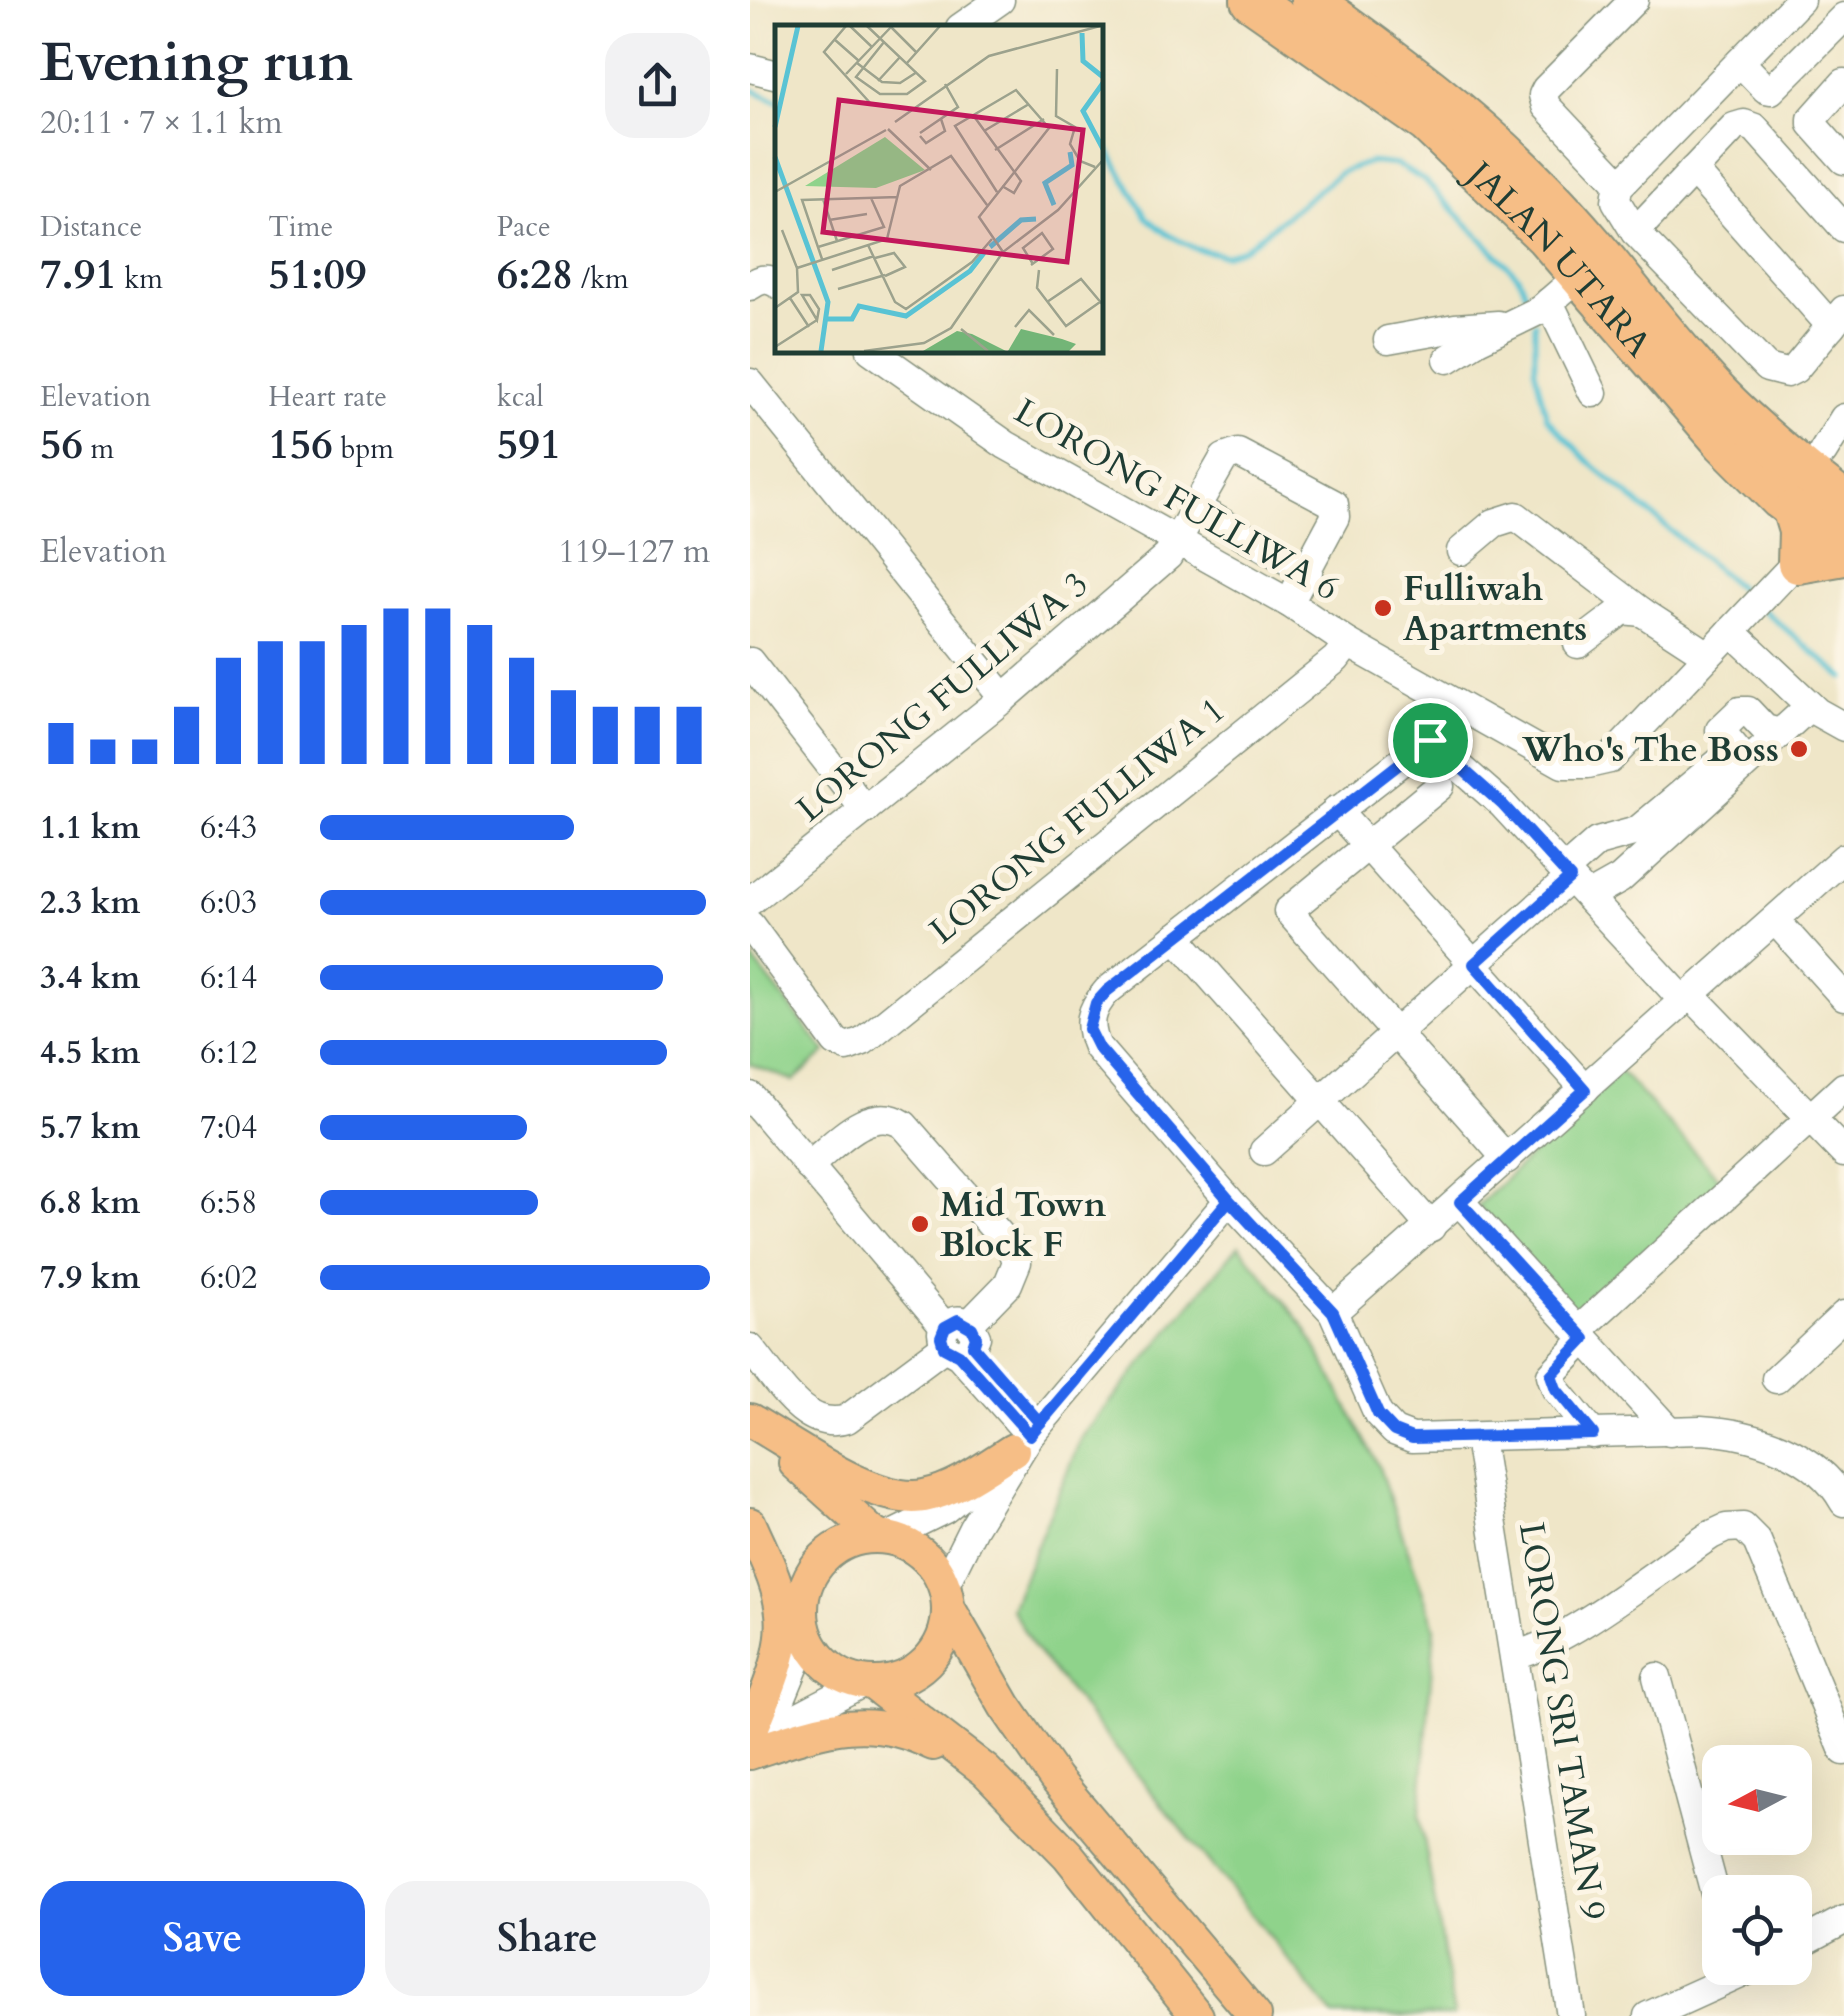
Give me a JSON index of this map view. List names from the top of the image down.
{
  "streets": {
    "highway": ["JALAN UTARA"],
    "street": [
      "LORONG FULLIWA 6",
      "LORONG FULLIWA 3",
      "LORONG FULLIWA 1",
      "LORONG SRI TAMAN 9"
    ]
  },
  "crossings": [
    ["JALAN UTARA", "LORONG FULLIWA 6"],
    ["LORONG FULLIWA 6", "LORONG FULLIWA 3"],
    ["LORONG FULLIWA 6", "LORONG FULLIWA 1"]
  ],
  "places": ["Fulliwah Apartments", "Who's The Boss", "Mid Town Block F"],
  "north": "left",
  "page": {
    "heading": ["Evening run", "20:11 · 7 × 1.1 km"],
    "stats": [
      ["Distance", "7.91 km"],
      ["Time", "51:09"],
      ["Pace", "6:28 /km"],
      ["Elevation", "56 m"],
      ["Heart rate", "156 bpm"],
      ["kcal", "591"]
    ],
    "chart": ["Elevation", "119–127 m"],
    "list": [
      {
        "name": "1.1 km",
        "note": "6:43"
      },
      {
        "name": "2.3 km",
        "note": "6:03"
      },
      {
        "name": "3.4 km",
        "note": "6:14"
      },
      {
        "name": "4.5 km",
        "note": "6:12"
      },
      {
        "name": "5.7 km",
        "note": "7:04"
      },
      {
        "name": "6.8 km",
        "note": "6:58"
      },
      {
        "name": "7.9 km",
        "note": "6:02"
      }
    ],
    "buttons": ["Save", "Share"]
  }
}
